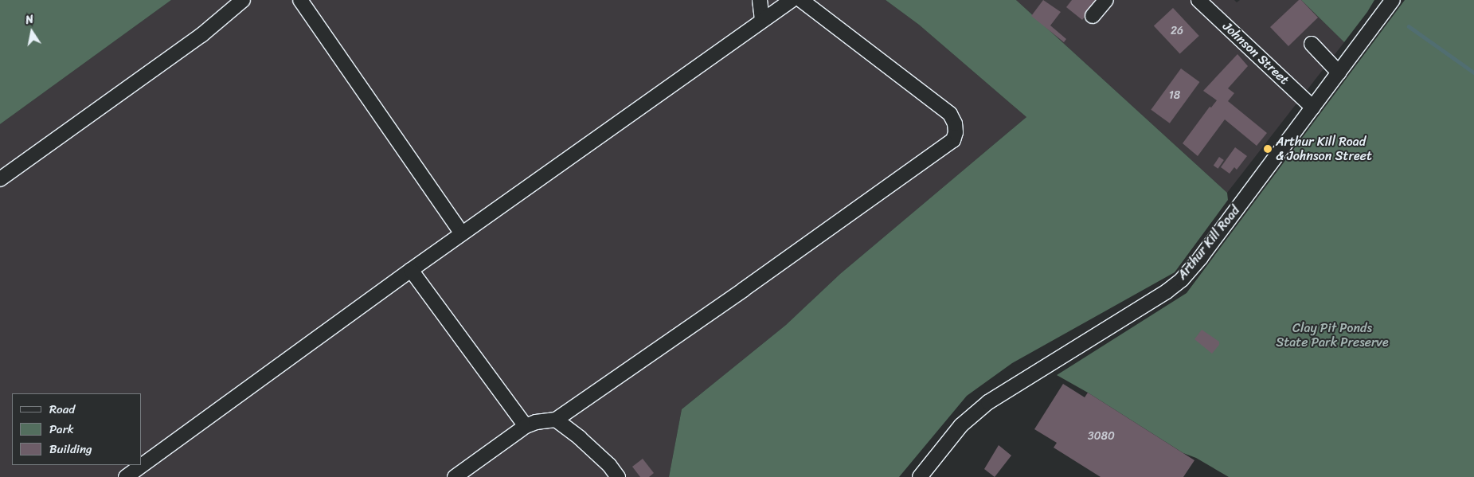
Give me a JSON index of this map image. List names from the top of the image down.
{
  "streets": {
    "street": ["Johnson Street", "Arthur Kill Road"]
  },
  "crossings": [
    ["Johnson Street", "Arthur Kill Road"]
  ],
  "parks": ["Clay Pit Ponds State Park Preserve"],
  "places": ["Arthur Kill Road & Johnson Street"],
  "house_numbers": ["26", "18", "3080"],
  "legend": ["Road", "Park", "Building"],
  "north": "top"
}
